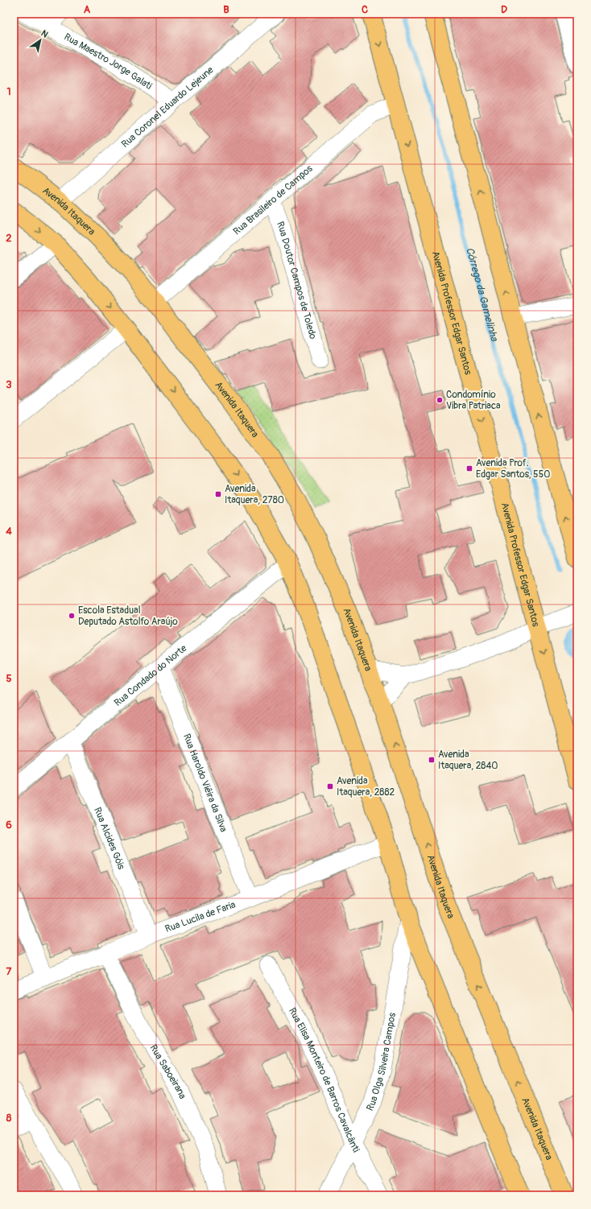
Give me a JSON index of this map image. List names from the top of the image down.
{
  "streets": {
    "main road": ["Avenida Itaquera", "Avenida Professor Edgar Santos"],
    "street": [
      "Rua Maestro Jorge Galati",
      "Rua Coronel Eduardo Lejeune",
      "Rua Brasileiro de Campos",
      "Rua Doutor Campos de Toledo",
      "Rua Condado do Norte",
      "Rua Haroldo Viêira da Silva",
      "Rua Alcides Góis",
      "Rua Lucila de Faria",
      "Rua Olga Silveira Campos",
      "Rua Saboeirana",
      "Rua Elisa Monteiro de Barros Cavalcânti"
    ]
  },
  "crossings": [
    ["Rua Maestro Jorge Galati", "Rua Coronel Eduardo Lejeune"],
    ["Rua Coronel Eduardo Lejeune", "Avenida Itaquera"],
    ["Rua Brasileiro de Campos", "Avenida Itaquera"],
    ["Rua Brasileiro de Campos", "Rua Doutor Campos de Toledo"],
    ["Rua Brasileiro de Campos", "Avenida Professor Edgar Santos"],
    ["Rua Condado do Norte", "Rua Haroldo Viêira da Silva"],
    ["Rua Condado do Norte", "Rua Alcides Góis"],
    ["Rua Haroldo Viêira da Silva", "Rua Lucila de Faria"],
    ["Rua Alcides Góis", "Rua Lucila de Faria"],
    ["Rua Lucila de Faria", "Rua Saboeirana"],
    ["Rua Olga Silveira Campos", "Rua Elisa Monteiro de Barros Cavalcânti"]
  ],
  "water": ["Córrego da Gamelinha"],
  "places": {
    "other": ["Condomínio Vibra Patriaca", "Escola Estadual Deputado Astolfo Araújo"],
    "transit": [
      "Avenida Prof. Edgar Santos, 550",
      "Avenida Itaquera, 2780",
      "Avenida Itaquera, 2840",
      "Avenida Itaquera, 2882"
    ]
  },
  "north": "top right",
  "grid": {
    "columns": [
      "A",
      "B",
      "C",
      "D"
    ],
    "rows": [
      "1",
      "2",
      "3",
      "4",
      "5",
      "6",
      "7",
      "8"
    ]
  }
}
